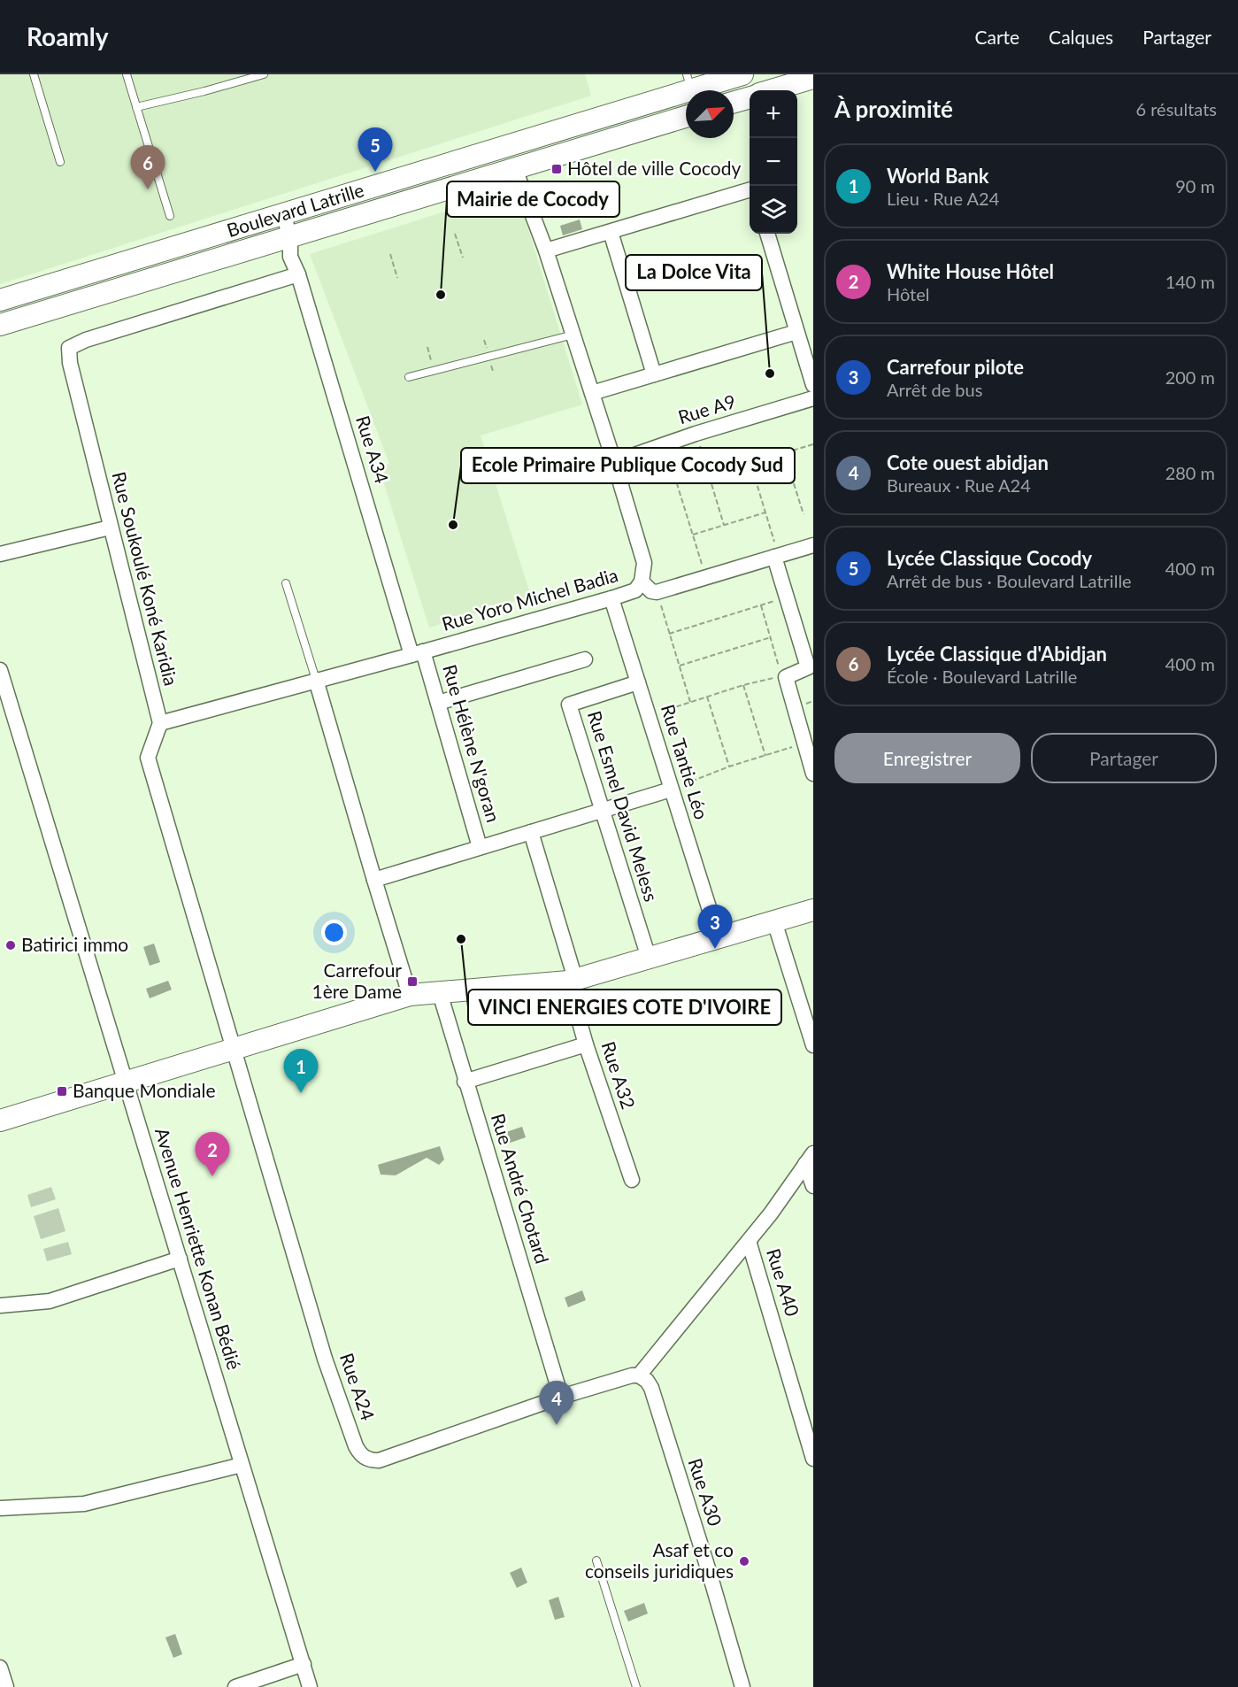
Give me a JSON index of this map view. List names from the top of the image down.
{
  "streets": {
    "street": [
      "Boulevard Latrille",
      "Rue A9",
      "Rue A34",
      "Rue Soukoulé Koné Karidia",
      "Rue Yoro Michel Badia",
      "Rue Hélène N'goran",
      "Rue Tantie Léo",
      "Rue Esmel David Meless",
      "Rue A32",
      "Rue André Chotard",
      "Avenue Henriette Konan Bédié",
      "Rue A40",
      "Rue A24",
      "Rue A30"
    ]
  },
  "crossings": [
    ["Boulevard Latrille", "Rue A34"],
    ["Boulevard Latrille", "Rue Yoro Michel Badia"],
    ["Rue A9", "Rue Yoro Michel Badia"],
    ["Rue A34", "Rue Soukoulé Koné Karidia"],
    ["Rue A34", "Rue Yoro Michel Badia"],
    ["Rue A34", "Rue Hélène N'goran"],
    ["Rue Soukoulé Koné Karidia", "Rue Yoro Michel Badia"],
    ["Rue Yoro Michel Badia", "Rue Hélène N'goran"],
    ["Rue Yoro Michel Badia", "Rue Tantie Léo"],
    ["Rue Tantie Léo", "Rue Esmel David Meless"],
    ["Rue André Chotard", "Rue A24"],
    ["Rue A24", "Rue A30"]
  ],
  "places": {
    "transit": ["Hôtel de ville Cocody", "Carrefour 1ère Dame", "Banque Mondiale"],
    "other": [
      "Mairie de Cocody",
      "La Dolce Vita",
      "Ecole Primaire Publique Cocody Sud",
      "VINCI ENERGIES COTE D'IVOIRE",
      "Batirici immo",
      "Asaf et co conseils juridiques"
    ]
  },
  "north": "top right",
  "page": {
    "header": "Roamly",
    "nav": ["Carte", "Calques", "Partager"],
    "heading": ["À proximité", "6 résultats"],
    "map_buttons": ["+", "−"],
    "pins": [
      "5",
      "6",
      "3",
      "1",
      "2",
      "4"
    ],
    "list": [
      {
        "mark": "1",
        "name": "World Bank",
        "note": "Lieu · Rue A24",
        "value": "90 m"
      },
      {
        "mark": "2",
        "name": "White House Hôtel",
        "note": "Hôtel",
        "value": "140 m"
      },
      {
        "mark": "3",
        "name": "Carrefour pilote",
        "note": "Arrêt de bus",
        "value": "200 m"
      },
      {
        "mark": "4",
        "name": "Cote ouest abidjan",
        "note": "Bureaux · Rue A24",
        "value": "280 m"
      },
      {
        "mark": "5",
        "name": "Lycée Classique Cocody",
        "note": "Arrêt de bus · Boulevard Latrille",
        "value": "400 m"
      },
      {
        "mark": "6",
        "name": "Lycée Classique d'Abidjan",
        "note": "École · Boulevard Latrille",
        "value": "400 m"
      }
    ],
    "buttons": ["Enregistrer", "Partager"]
  }
}
